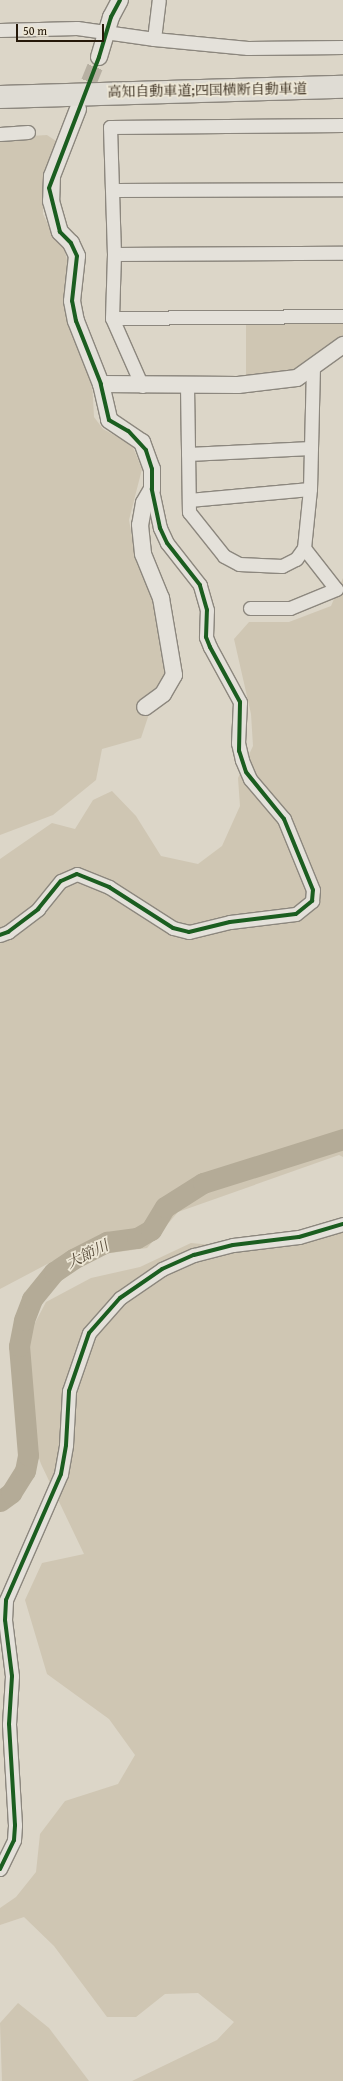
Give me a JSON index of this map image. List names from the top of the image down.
{
  "streets": {
    "highway": ["高知自動車道;四国横断自動車道"]
  },
  "water": ["大節川"],
  "scale_bar": "50 m"
}
